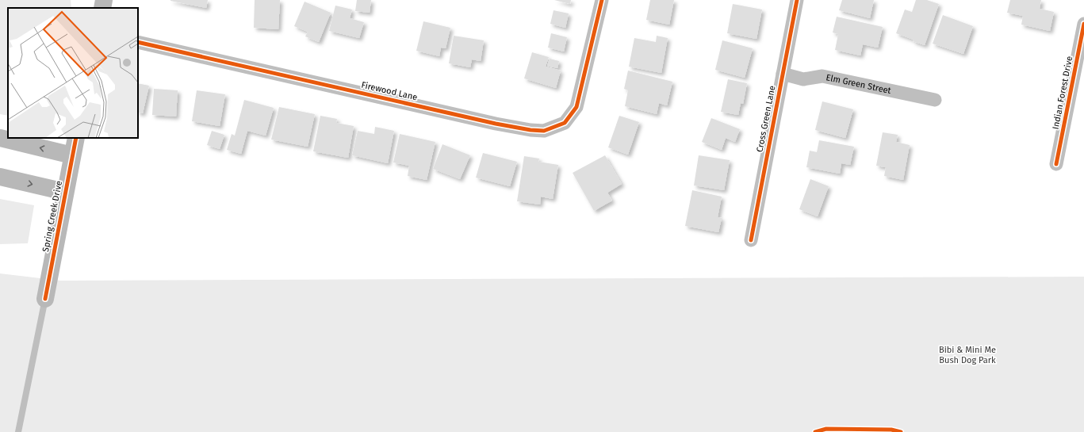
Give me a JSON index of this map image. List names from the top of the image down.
{
  "streets": {
    "street": [
      "Elm Green Street",
      "Firewood Lane",
      "Indian Forest Drive",
      "Cross Green Lane",
      "Spring Creek Drive"
    ]
  },
  "crossings": [
    ["Elm Green Street", "Cross Green Lane"]
  ],
  "parks": ["Bibi & Mini Me Bush Dog Park"]
}
